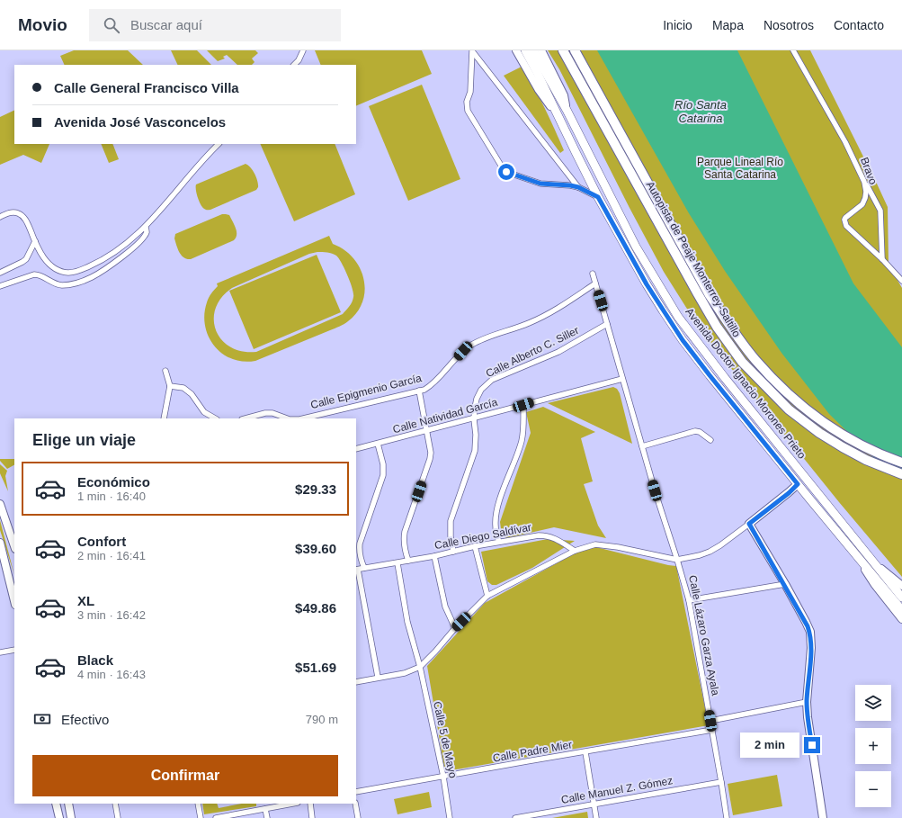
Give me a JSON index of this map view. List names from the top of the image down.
{
  "streets": {
    "highway": ["Autopista de Peaje Monterrey-Saltillo"],
    "main road": ["Avenida Doctor Ignacio Morones Prieto"],
    "street": [
      "Bravo",
      "Calle Alberto C. Siller",
      "Calle Epigmenio García",
      "Calle Natividad García",
      "Calle Diego Saldívar",
      "Calle Lázaro Garza Ayala",
      "Calle 5 de Mayo",
      "Calle Padre Mier",
      "Calle Manuel Z. Gómez"
    ]
  },
  "crossings": [
    ["Calle Alberto C. Siller", "Calle Natividad García"],
    ["Calle Alberto C. Siller", "Calle Diego Saldívar"],
    ["Calle Alberto C. Siller", "Calle Lázaro Garza Ayala"],
    ["Calle Epigmenio García", "Calle Lázaro Garza Ayala"],
    ["Calle Natividad García", "Calle Lázaro Garza Ayala"],
    ["Calle Diego Saldívar", "Calle 5 de Mayo"],
    ["Calle Lázaro Garza Ayala", "Calle Padre Mier"],
    ["Calle Lázaro Garza Ayala", "Calle Manuel Z. Gómez"],
    ["Calle 5 de Mayo", "Calle Padre Mier"]
  ],
  "water": ["Río Santa Catarina"],
  "parks": ["Parque Lineal Río Santa Catarina"],
  "page": {
    "header": "Movio",
    "search": "Buscar aquí",
    "nav": [
      "Inicio",
      "Mapa",
      "Nosotros",
      "Contacto"
    ],
    "banner": ["Calle General Francisco Villa", "Avenida José Vasconcelos"],
    "heading": "Elige un viaje",
    "list": [
      {
        "name": "Económico",
        "note": "1 min · 16:40",
        "value": "$29.33"
      },
      {
        "name": "Confort",
        "note": "2 min · 16:41",
        "value": "$39.60"
      },
      {
        "name": "XL",
        "note": "3 min · 16:42",
        "value": "$49.86"
      },
      {
        "name": "Black",
        "note": "4 min · 16:43",
        "value": "$51.69"
      }
    ],
    "map_buttons": ["+", "−"],
    "pay": ["Efectivo", "790 m"],
    "bubble": "2 min",
    "buttons": "Confirmar"
  }
}
